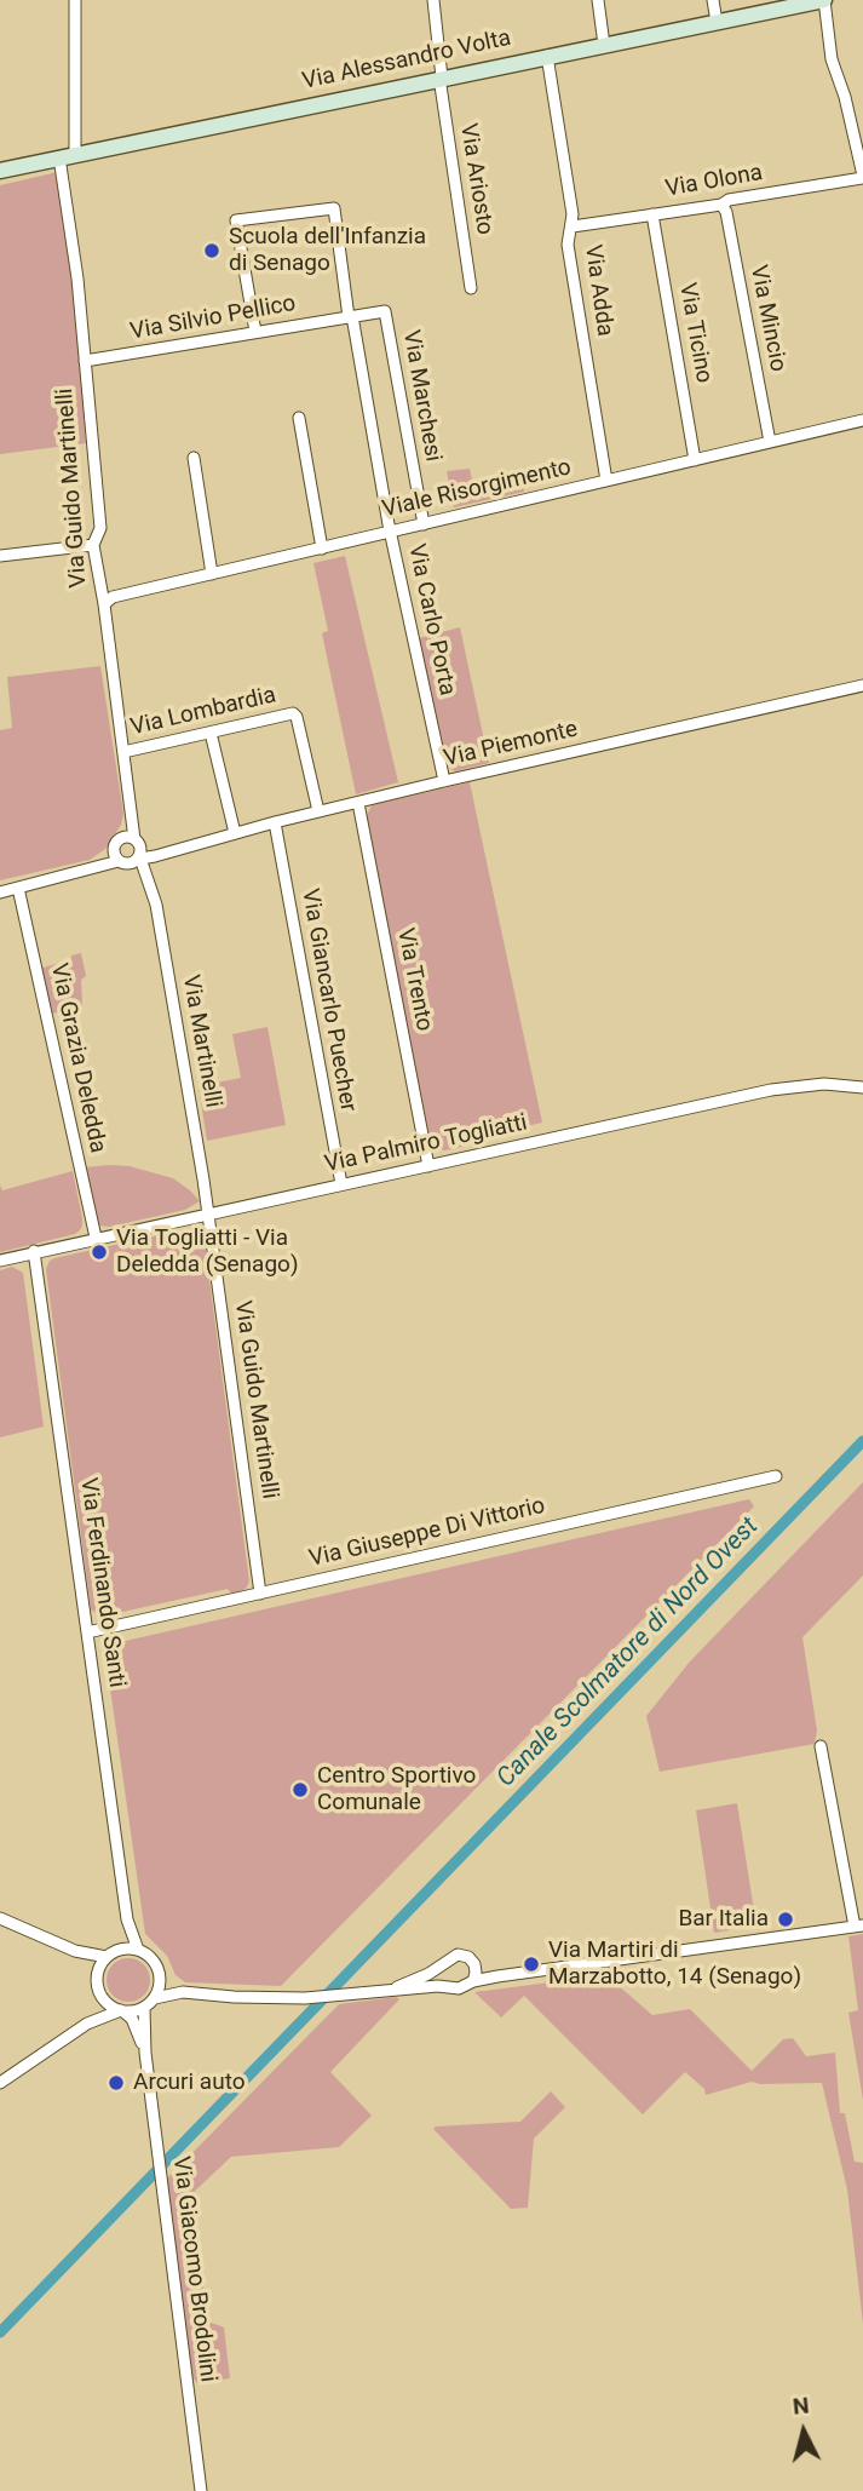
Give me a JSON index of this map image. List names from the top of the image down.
{
  "streets": {
    "street": [
      "Via Alessandro Volta",
      "Via Ariosto",
      "Via Olona",
      "Via Adda",
      "Via Silvio Pellico",
      "Via Mincio",
      "Via Ticino",
      "Via Marchesi",
      "Via Guido Martinelli",
      "Viale Risorgimento",
      "Via Carlo Porta",
      "Via Lombardia",
      "Via Piemonte",
      "Via Trento",
      "Via Giancarlo Puecher",
      "Via Martinelli",
      "Via Grazia Deledda",
      "Via Palmiro Togliatti",
      "Via Giuseppe Di Vittorio",
      "Via Ferdinando Santi",
      "Via Giacomo Brodolini"
    ]
  },
  "crossings": [
    ["Via Alessandro Volta", "Via Ariosto"],
    ["Via Alessandro Volta", "Via Olona"],
    ["Via Alessandro Volta", "Via Adda"],
    ["Via Alessandro Volta", "Via Guido Martinelli"],
    ["Via Olona", "Via Adda"],
    ["Via Olona", "Via Mincio"],
    ["Via Olona", "Via Ticino"],
    ["Via Adda", "Viale Risorgimento"],
    ["Via Silvio Pellico", "Via Marchesi"],
    ["Via Silvio Pellico", "Via Guido Martinelli"],
    ["Via Silvio Pellico", "Via Carlo Porta"],
    ["Via Mincio", "Viale Risorgimento"],
    ["Via Ticino", "Viale Risorgimento"],
    ["Via Marchesi", "Viale Risorgimento"],
    ["Via Marchesi", "Via Carlo Porta"],
    ["Via Guido Martinelli", "Viale Risorgimento"],
    ["Via Guido Martinelli", "Via Lombardia"],
    ["Via Guido Martinelli", "Via Martinelli"],
    ["Via Guido Martinelli", "Via Palmiro Togliatti"],
    ["Via Guido Martinelli", "Via Giuseppe Di Vittorio"],
    ["Viale Risorgimento", "Via Carlo Porta"],
    ["Via Carlo Porta", "Via Piemonte"],
    ["Via Lombardia", "Via Piemonte"],
    ["Via Piemonte", "Via Trento"],
    ["Via Piemonte", "Via Giancarlo Puecher"],
    ["Via Trento", "Via Palmiro Togliatti"],
    ["Via Giancarlo Puecher", "Via Palmiro Togliatti"],
    ["Via Martinelli", "Via Palmiro Togliatti"],
    ["Via Grazia Deledda", "Via Palmiro Togliatti"],
    ["Via Palmiro Togliatti", "Via Ferdinando Santi"],
    ["Via Giuseppe Di Vittorio", "Via Ferdinando Santi"],
    ["Via Ferdinando Santi", "Via Giacomo Brodolini"]
  ],
  "water": ["Canale Scolmatore di Nord Ovest"],
  "places": [
    "Scuola dell'Infanzia di Senago",
    "Via Togliatti - Via Deledda (Senago)",
    "Centro Sportivo Comunale",
    "Bar Italia",
    "Via Martiri di Marzabotto, 14 (Senago)",
    "Arcuri auto"
  ],
  "north": "top"
}
